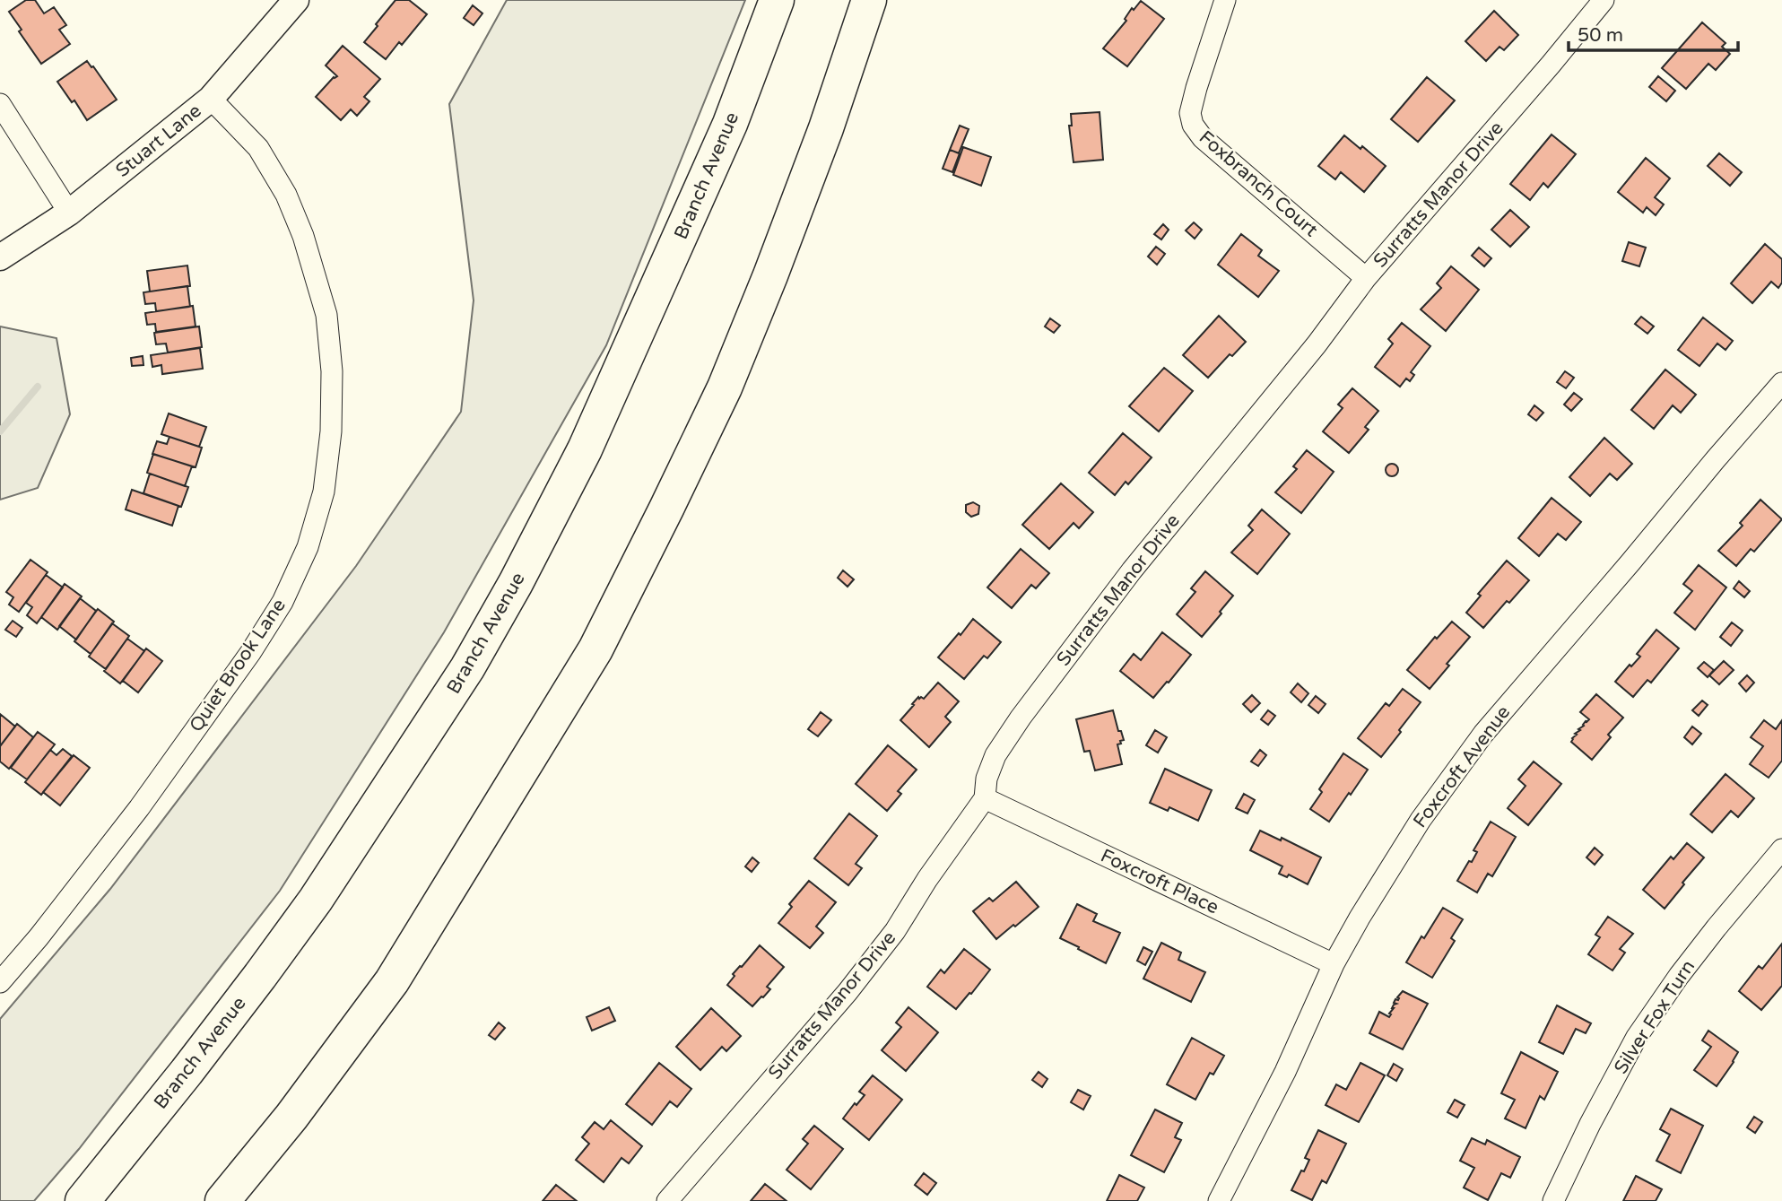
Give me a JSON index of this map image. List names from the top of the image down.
{
  "streets": {
    "highway": ["Branch Avenue"],
    "street": [
      "Stuart Lane",
      "Foxbranch Court",
      "Surratts Manor Drive",
      "Quiet Brook Lane",
      "Foxcroft Avenue",
      "Foxcroft Place",
      "Silver Fox Turn"
    ]
  },
  "crossings": [
    ["Stuart Lane", "Quiet Brook Lane"],
    ["Foxbranch Court", "Surratts Manor Drive"],
    ["Surratts Manor Drive", "Foxcroft Place"],
    ["Foxcroft Avenue", "Foxcroft Place"]
  ],
  "scale_bar": "50 m"
}
